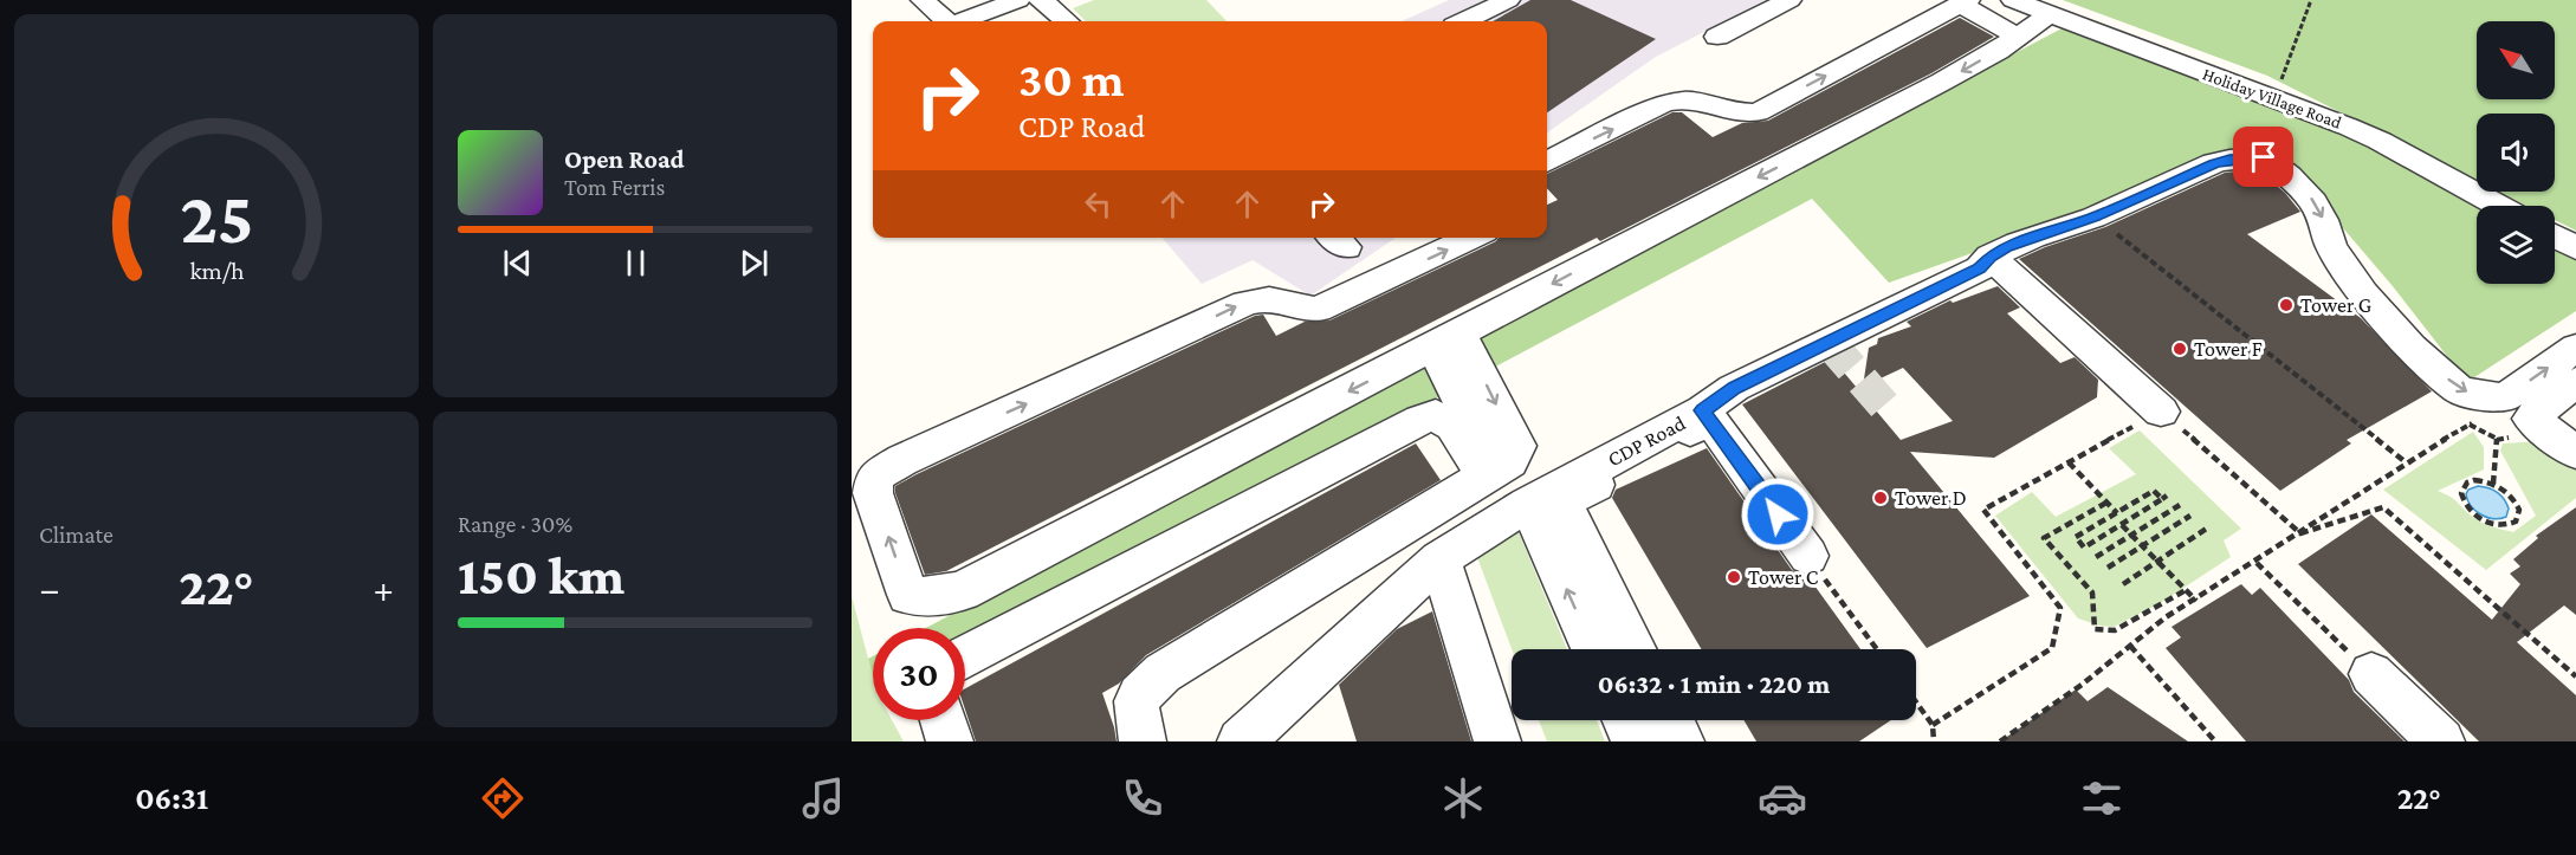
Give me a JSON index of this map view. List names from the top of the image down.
{
  "streets": {
    "street": ["Holiday Village Road", "CDP Road"]
  },
  "places": [
    "Tower G",
    "Tower F",
    "Tower D",
    "Tower C"
  ],
  "north": "top left",
  "page": {
    "turn": ["30 m", "CDP Road"],
    "song": ["Open Road", "Tom Ferris"],
    "tile": [
      "Climate",
      ["Range · 30%", "150 km"]
    ],
    "heat": ["−", "22°", "+"],
    "limit": "30",
    "trip": "06:32 · 1 min · 220 m",
    "tabs": ["06:31", "22°"],
    "gauge": ["25", "km/h"]
  }
}
